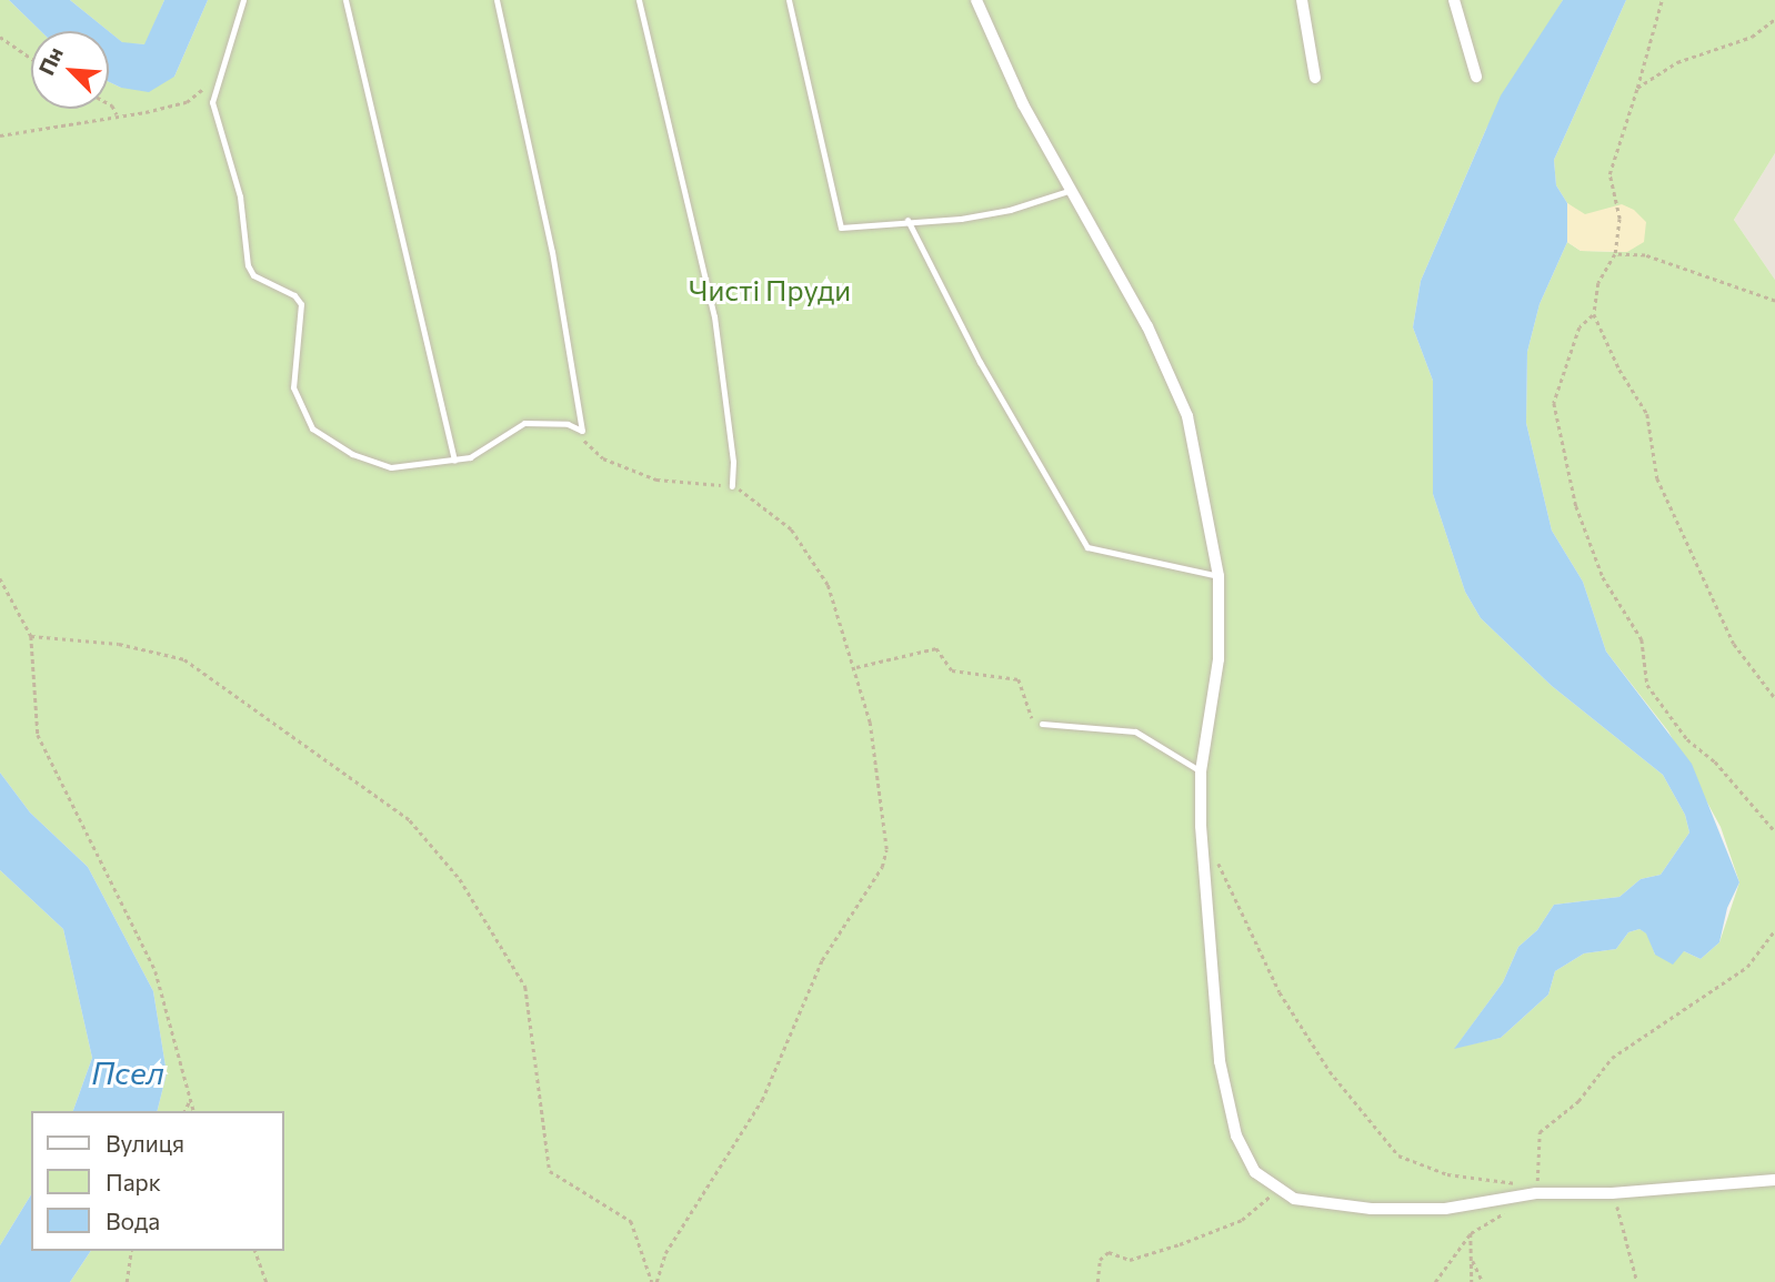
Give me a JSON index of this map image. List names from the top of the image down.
{
  "water": ["Псел"],
  "parks": ["Чисті Пруди"],
  "legend": ["Вулиця", "Парк", "Вода"],
  "north": "top left"
}
